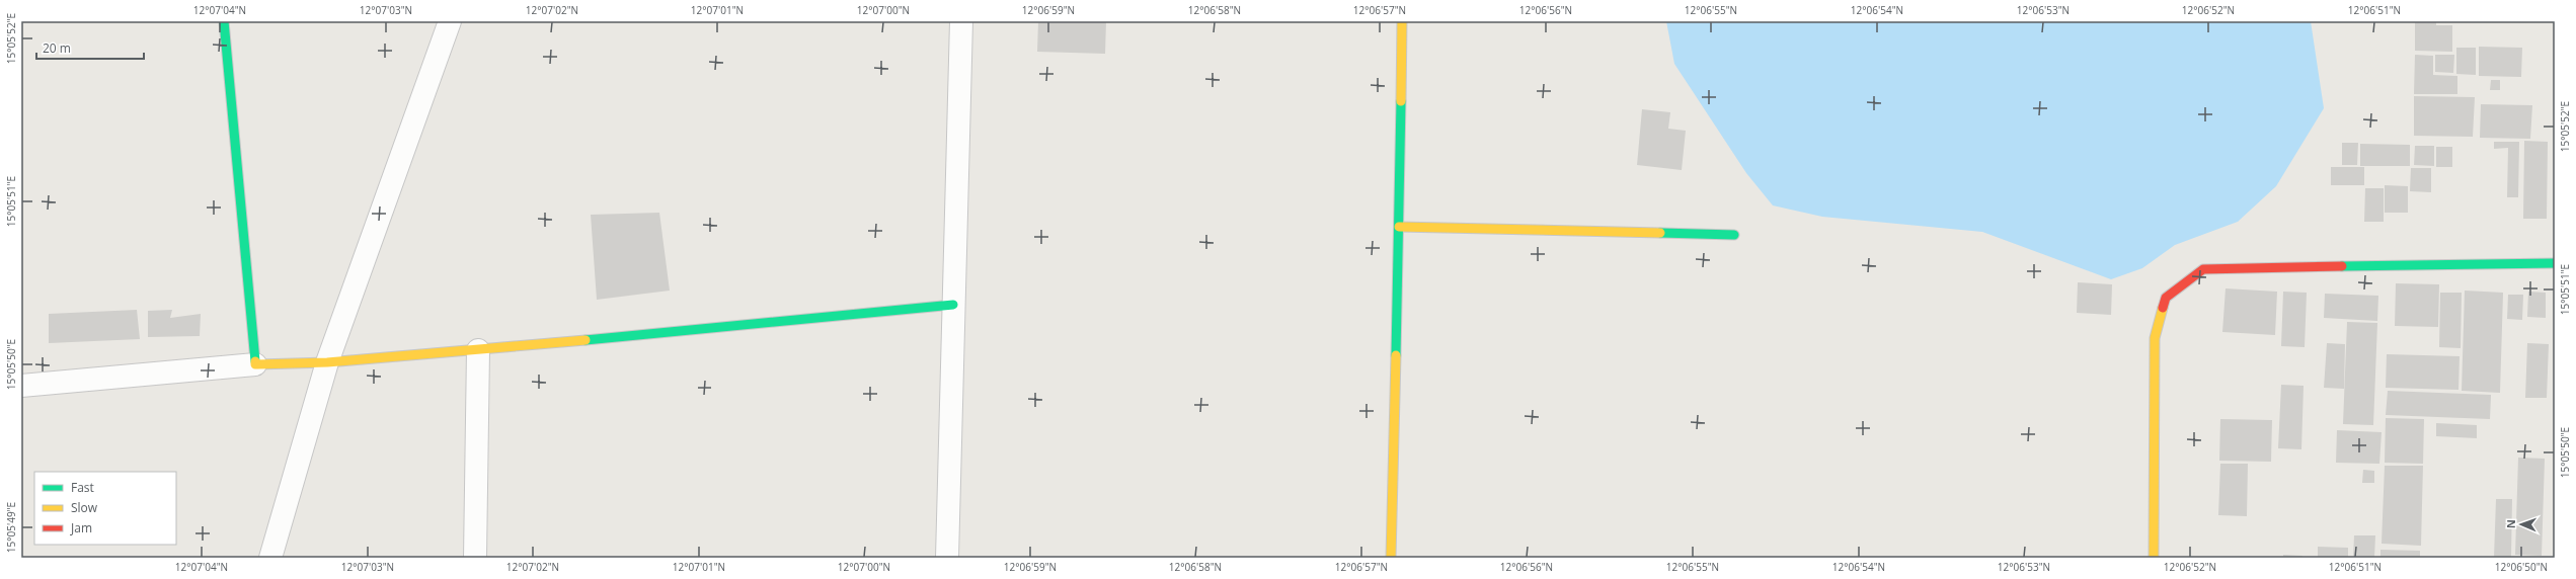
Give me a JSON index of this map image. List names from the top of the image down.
{
  "legend": ["Fast", "Slow", "Jam"],
  "scale_bar": "20 m",
  "north": "left",
  "coordinates": [
    "12°07'04\"N",
    "12°07'03\"N",
    "12°07'02\"N",
    "12°07'01\"N",
    "12°07'00\"N",
    "12°06'59\"N",
    "12°06'58\"N",
    "12°06'57\"N",
    "12°06'56\"N",
    "12°06'55\"N",
    "12°06'54\"N",
    "12°06'53\"N",
    "12°06'52\"N",
    "12°06'51\"N",
    "15°05'52\"E",
    "15°05'51\"E",
    "15°05'50\"E",
    "15°05'49\"E",
    "12°06'50\"N"
  ]
}
